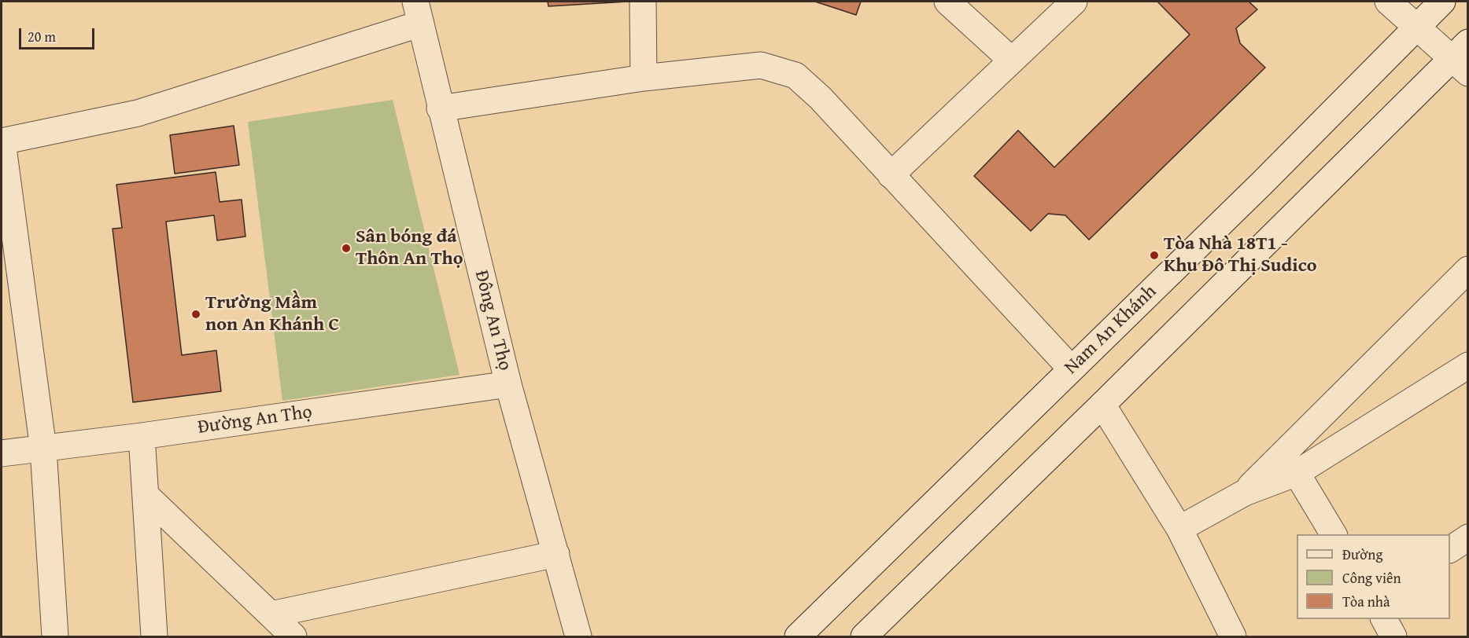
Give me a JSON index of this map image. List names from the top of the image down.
{
  "streets": {
    "street": ["Đông An Thọ", "Nam An Khánh", "Đường An Thọ"]
  },
  "crossings": [
    ["Đông An Thọ", "Đường An Thọ"]
  ],
  "places": ["Sân bóng đá Thôn An Thọ", "Tòa Nhà 18T1 - Khu Đô Thị Sudico", "Trường Mầm non An Khánh C"],
  "legend": ["Đường", "Công viên", "Tòa nhà"],
  "scale_bar": "20 m"
}
